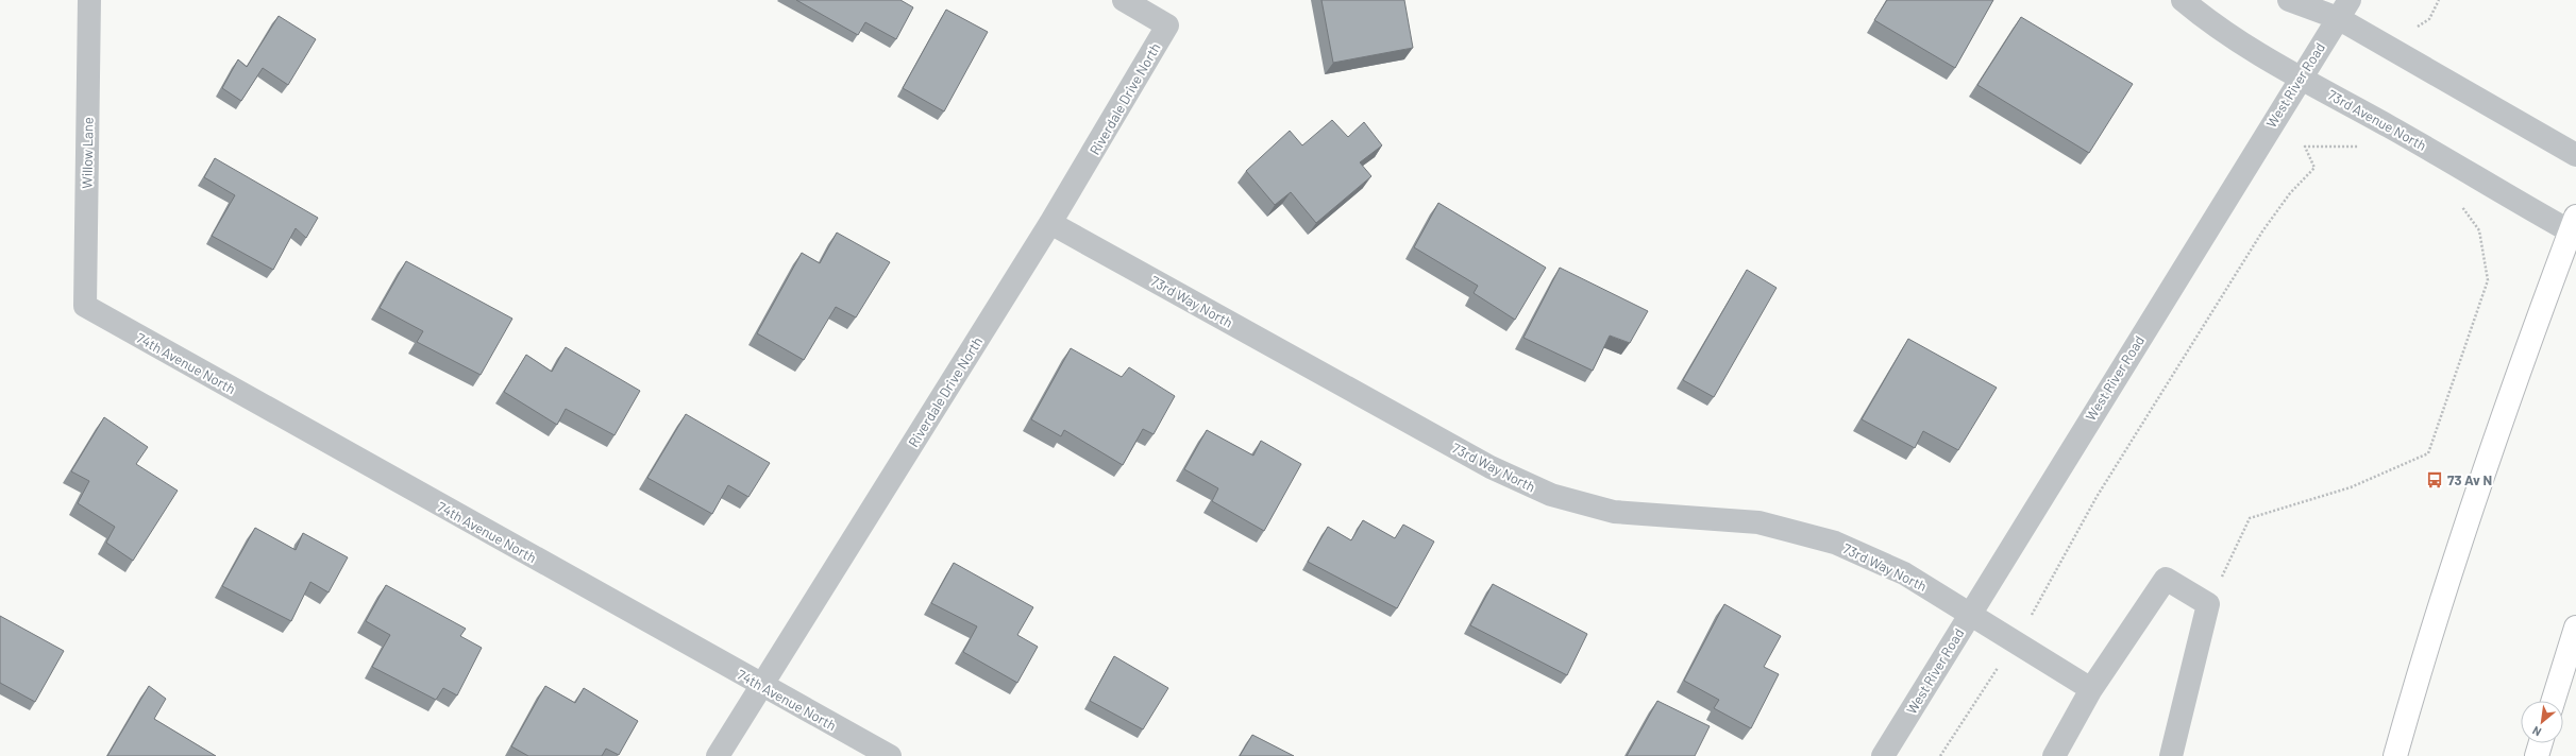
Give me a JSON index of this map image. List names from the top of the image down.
{
  "streets": {
    "street": [
      "West River Road",
      "Riverdale Drive North",
      "73rd Avenue North",
      "Willow Lane",
      "73rd Way North",
      "74th Avenue North"
    ]
  },
  "crossings": [
    ["West River Road", "73rd Avenue North"],
    ["West River Road", "73rd Way North"],
    ["Riverdale Drive North", "73rd Way North"],
    ["Riverdale Drive North", "74th Avenue North"],
    ["Willow Lane", "74th Avenue North"]
  ],
  "places": {
    "bus stop": ["73 Av N"]
  },
  "north": "bottom left"
}
